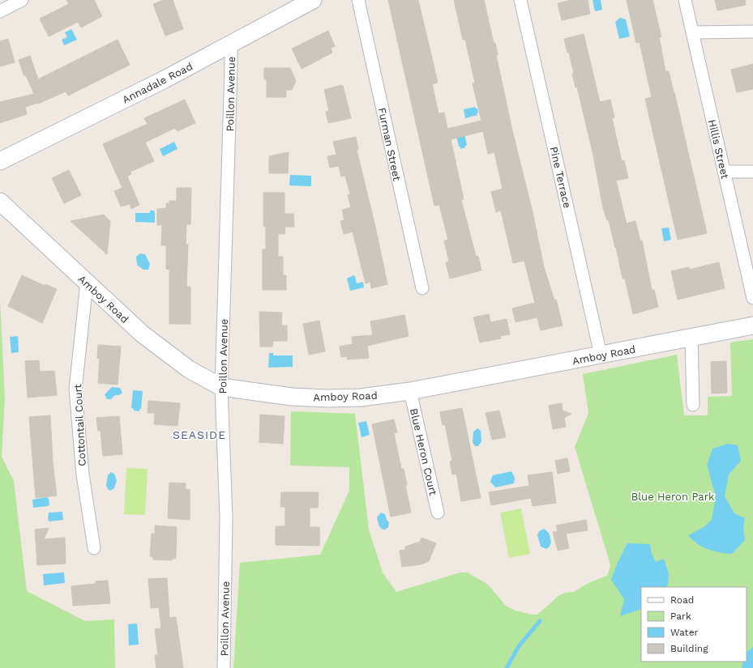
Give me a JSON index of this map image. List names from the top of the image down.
{
  "streets": {
    "main road": ["Annadale Road", "Amboy Road"],
    "street": [
      "Poillon Avenue",
      "Furman Street",
      "Hillis Street",
      "Pine Terrace",
      "Cottontail Court",
      "Blue Heron Court"
    ]
  },
  "crossings": [
    ["Annadale Road", "Poillon Avenue"],
    ["Poillon Avenue", "Amboy Road"],
    ["Pine Terrace", "Amboy Road"],
    ["Amboy Road", "Cottontail Court"],
    ["Amboy Road", "Blue Heron Court"]
  ],
  "districts": ["SEASIDE"],
  "parks": ["Blue Heron Park"],
  "legend": [
    "Road",
    "Park",
    "Water",
    "Building"
  ]
}
